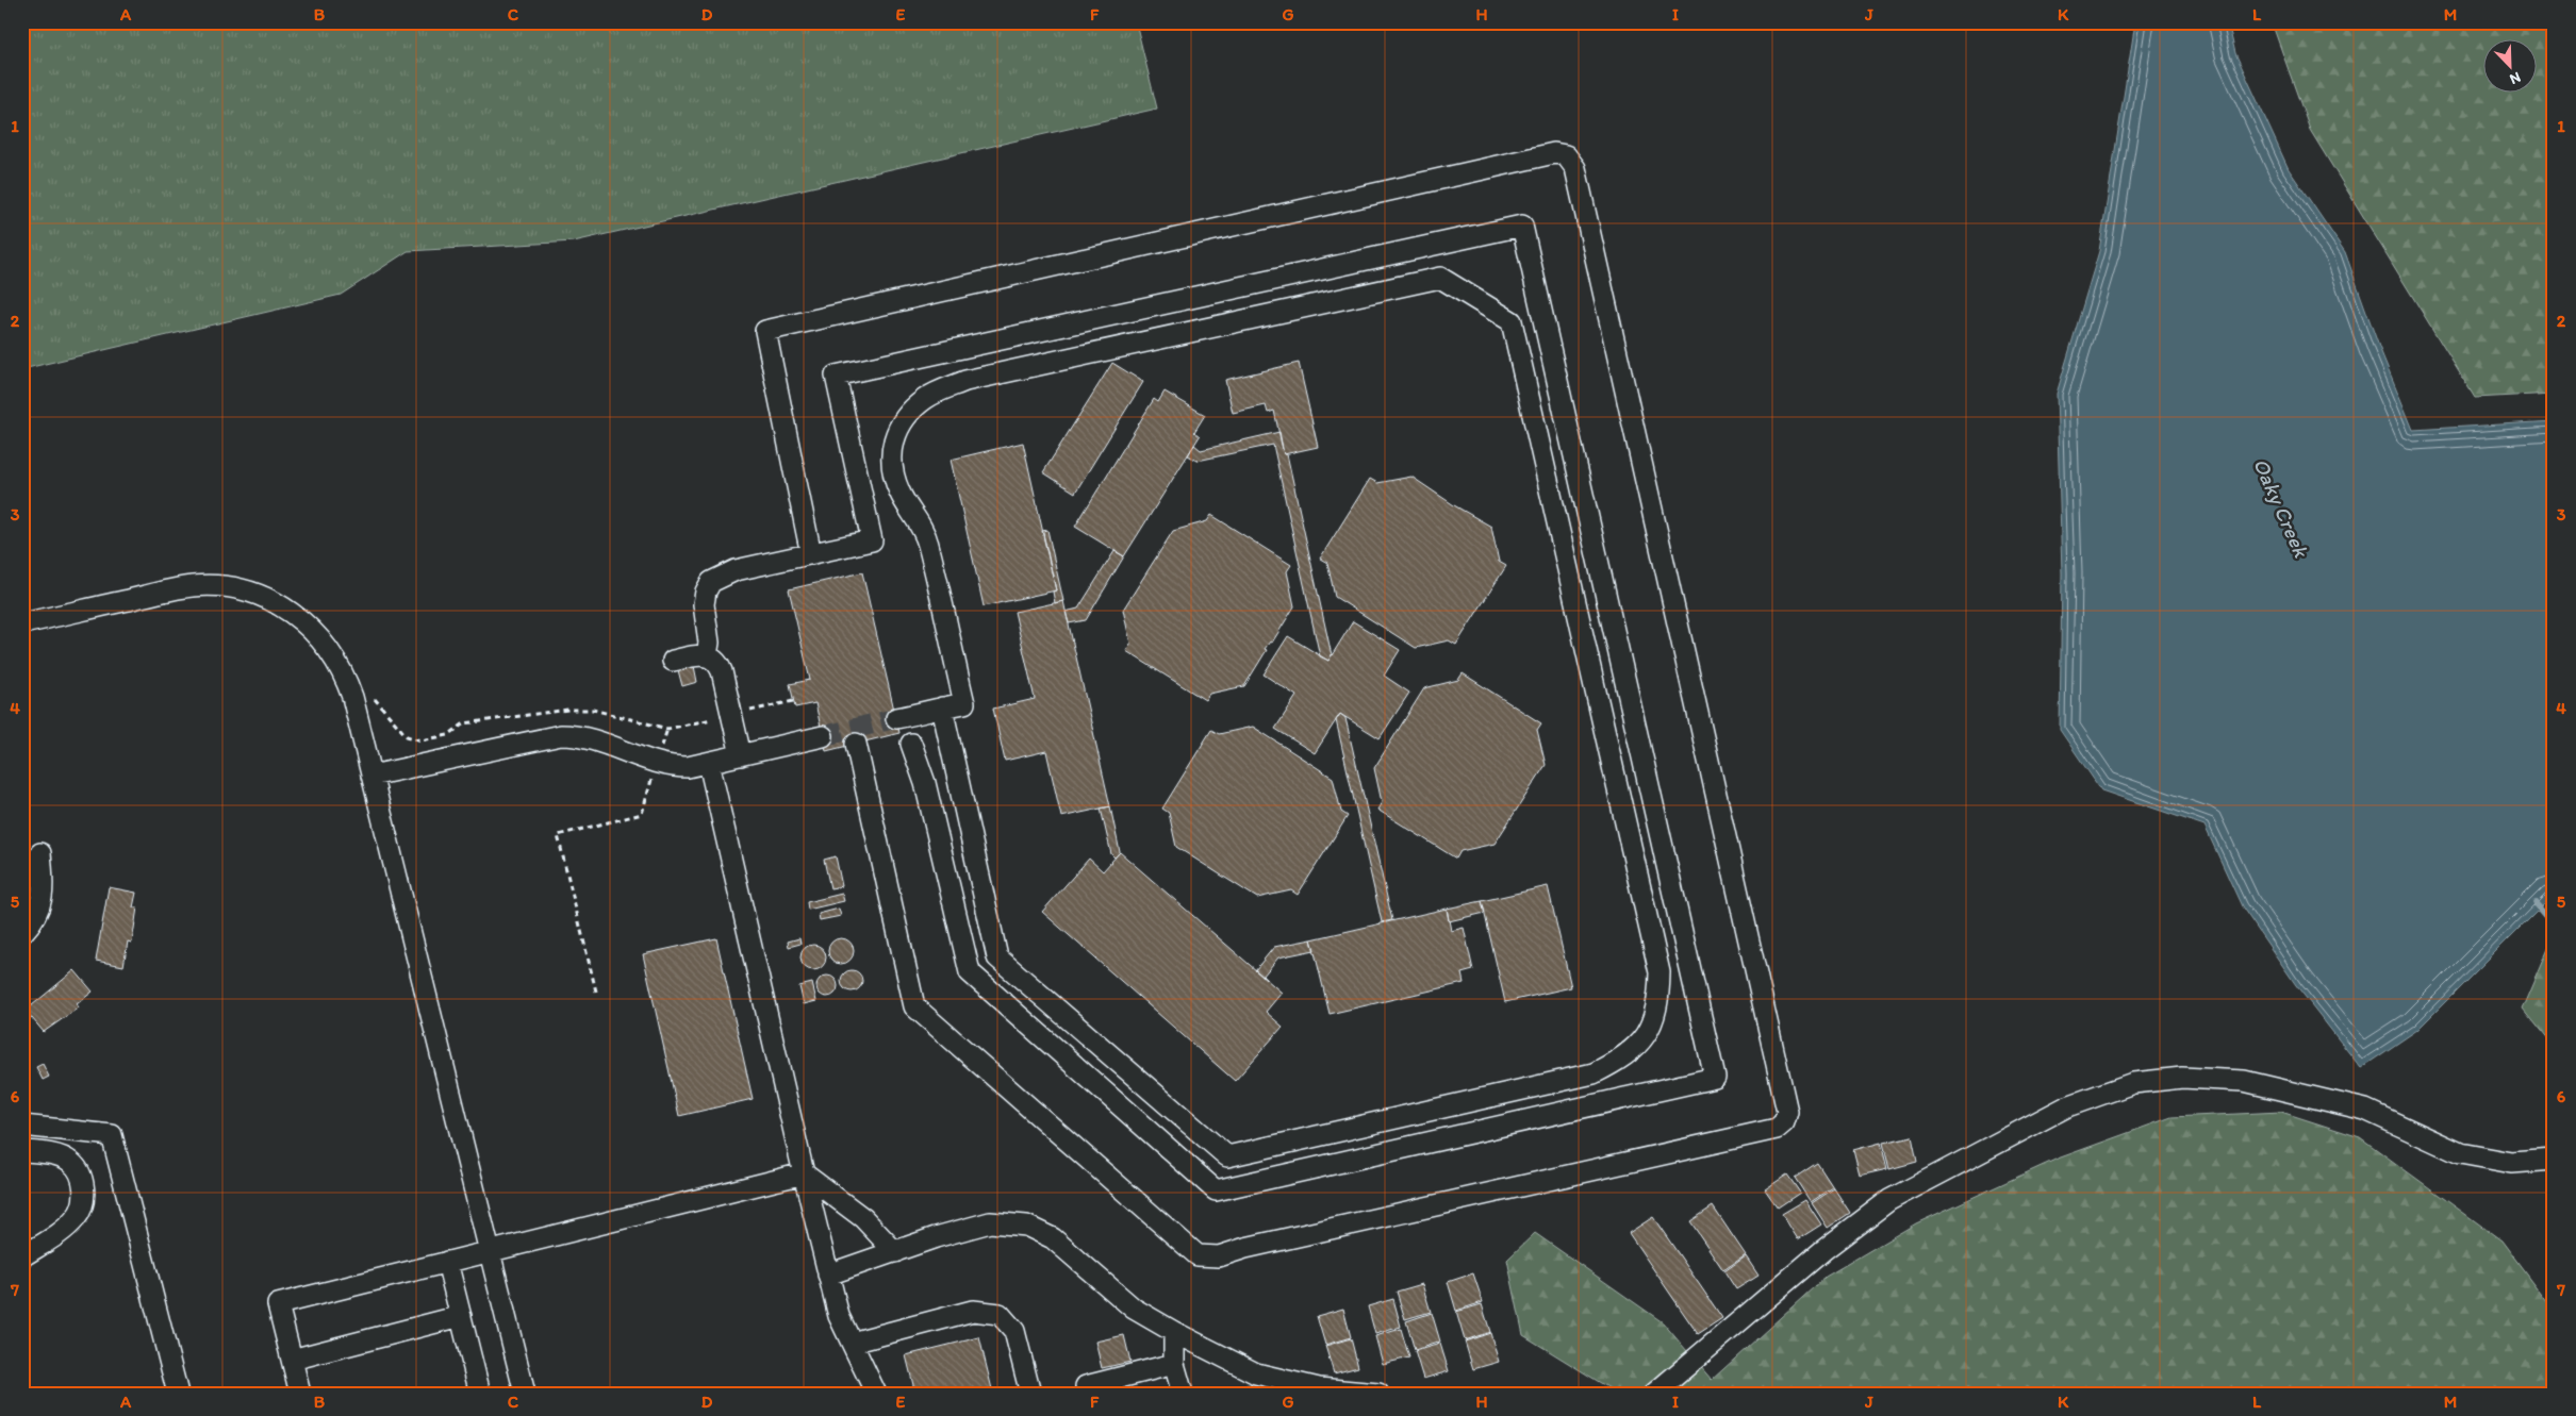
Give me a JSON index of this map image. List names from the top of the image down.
{
  "water": ["Oaky Creek"],
  "north": "bottom right",
  "grid": {
    "columns": [
      "A",
      "B",
      "C",
      "D",
      "E",
      "F",
      "G",
      "H",
      "I",
      "J",
      "K",
      "L",
      "M"
    ],
    "rows": [
      "1",
      "2",
      "3",
      "4",
      "5",
      "6",
      "7"
    ]
  }
}
